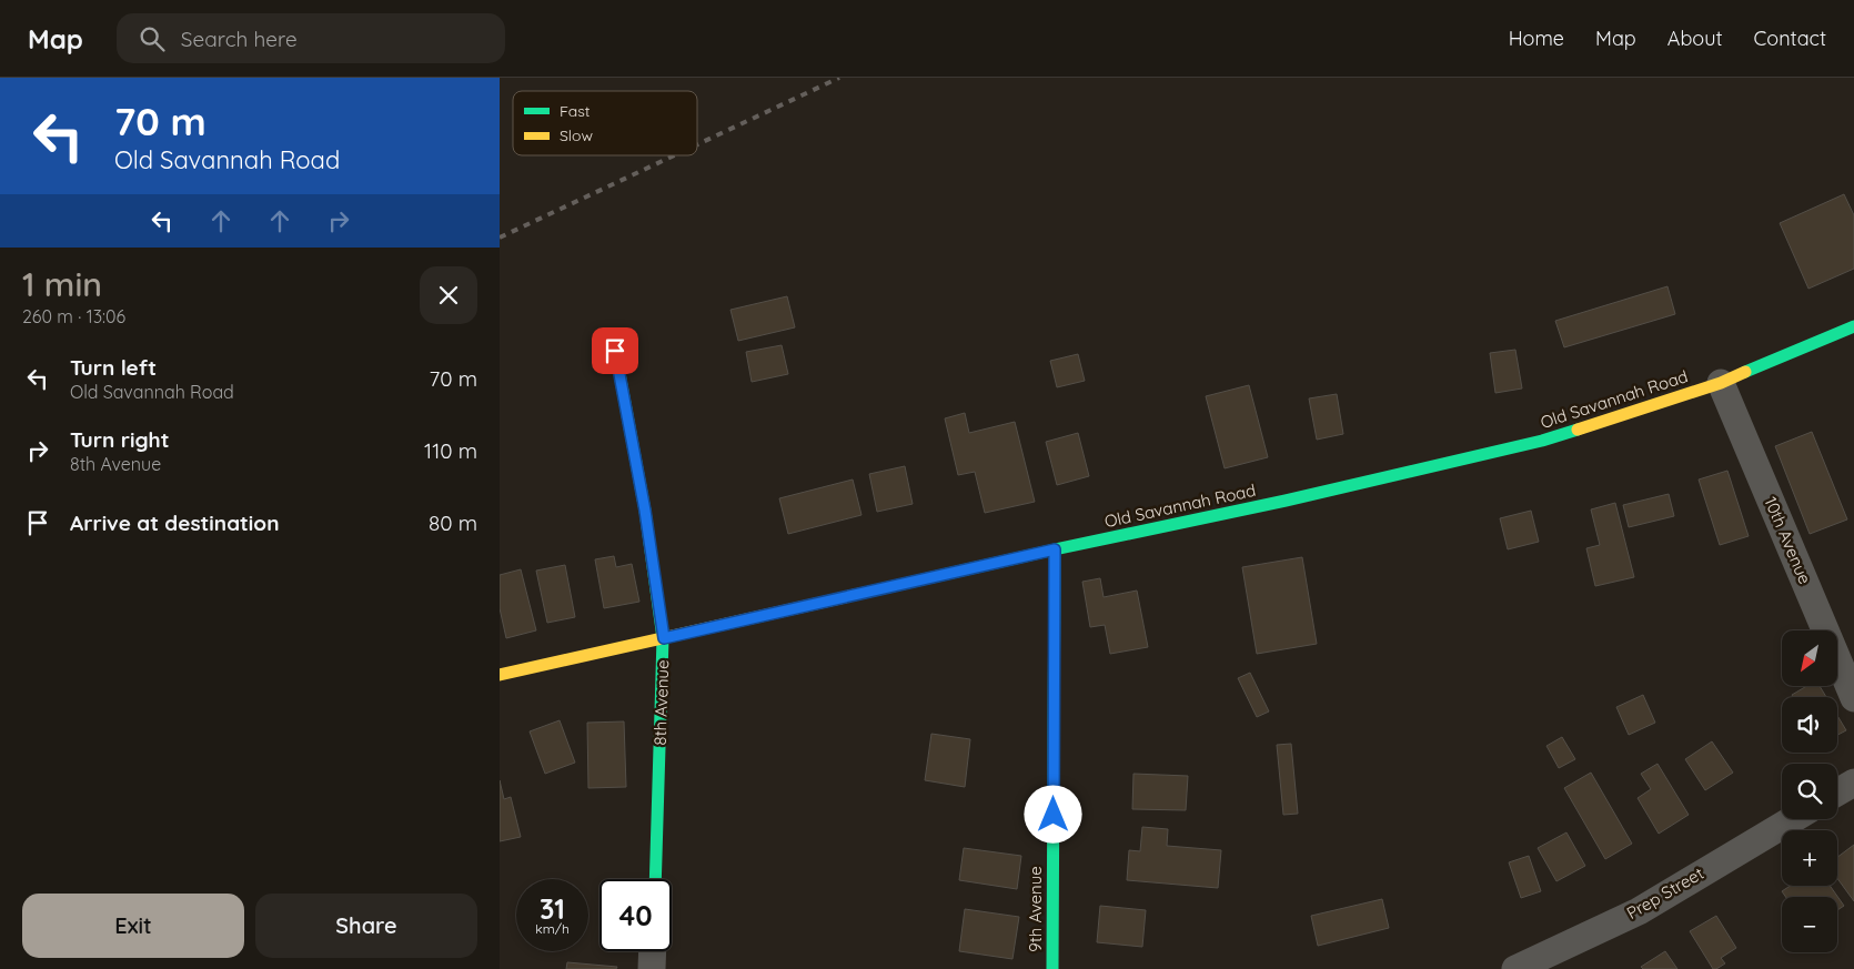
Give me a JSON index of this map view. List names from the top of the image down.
{
  "streets": {
    "street": [
      "Old Savannah Road",
      "10th Avenue",
      "8th Avenue",
      "Prep Street",
      "9th Avenue"
    ]
  },
  "crossings": [
    ["Old Savannah Road", "10th Avenue"],
    ["Old Savannah Road", "8th Avenue"],
    ["Old Savannah Road", "9th Avenue"]
  ],
  "legend": ["Fast", "Slow"],
  "north": "bottom left",
  "page": {
    "header": "Map",
    "search": "Search here",
    "nav": [
      "Home",
      "Map",
      "About",
      "Contact"
    ],
    "turn": ["70 m", "Old Savannah Road"],
    "heading": ["1 min", "260 m · 13:06"],
    "list": [
      {
        "name": "Turn left",
        "note": "Old Savannah Road",
        "value": "70 m"
      },
      {
        "name": "Turn right",
        "note": "8th Avenue",
        "value": "110 m"
      },
      {
        "name": "Arrive at destination",
        "value": "80 m"
      }
    ],
    "map_buttons": ["+", "−"],
    "speed": "31 km/h",
    "limit": "40",
    "buttons": ["Exit", "Share"]
  }
}
